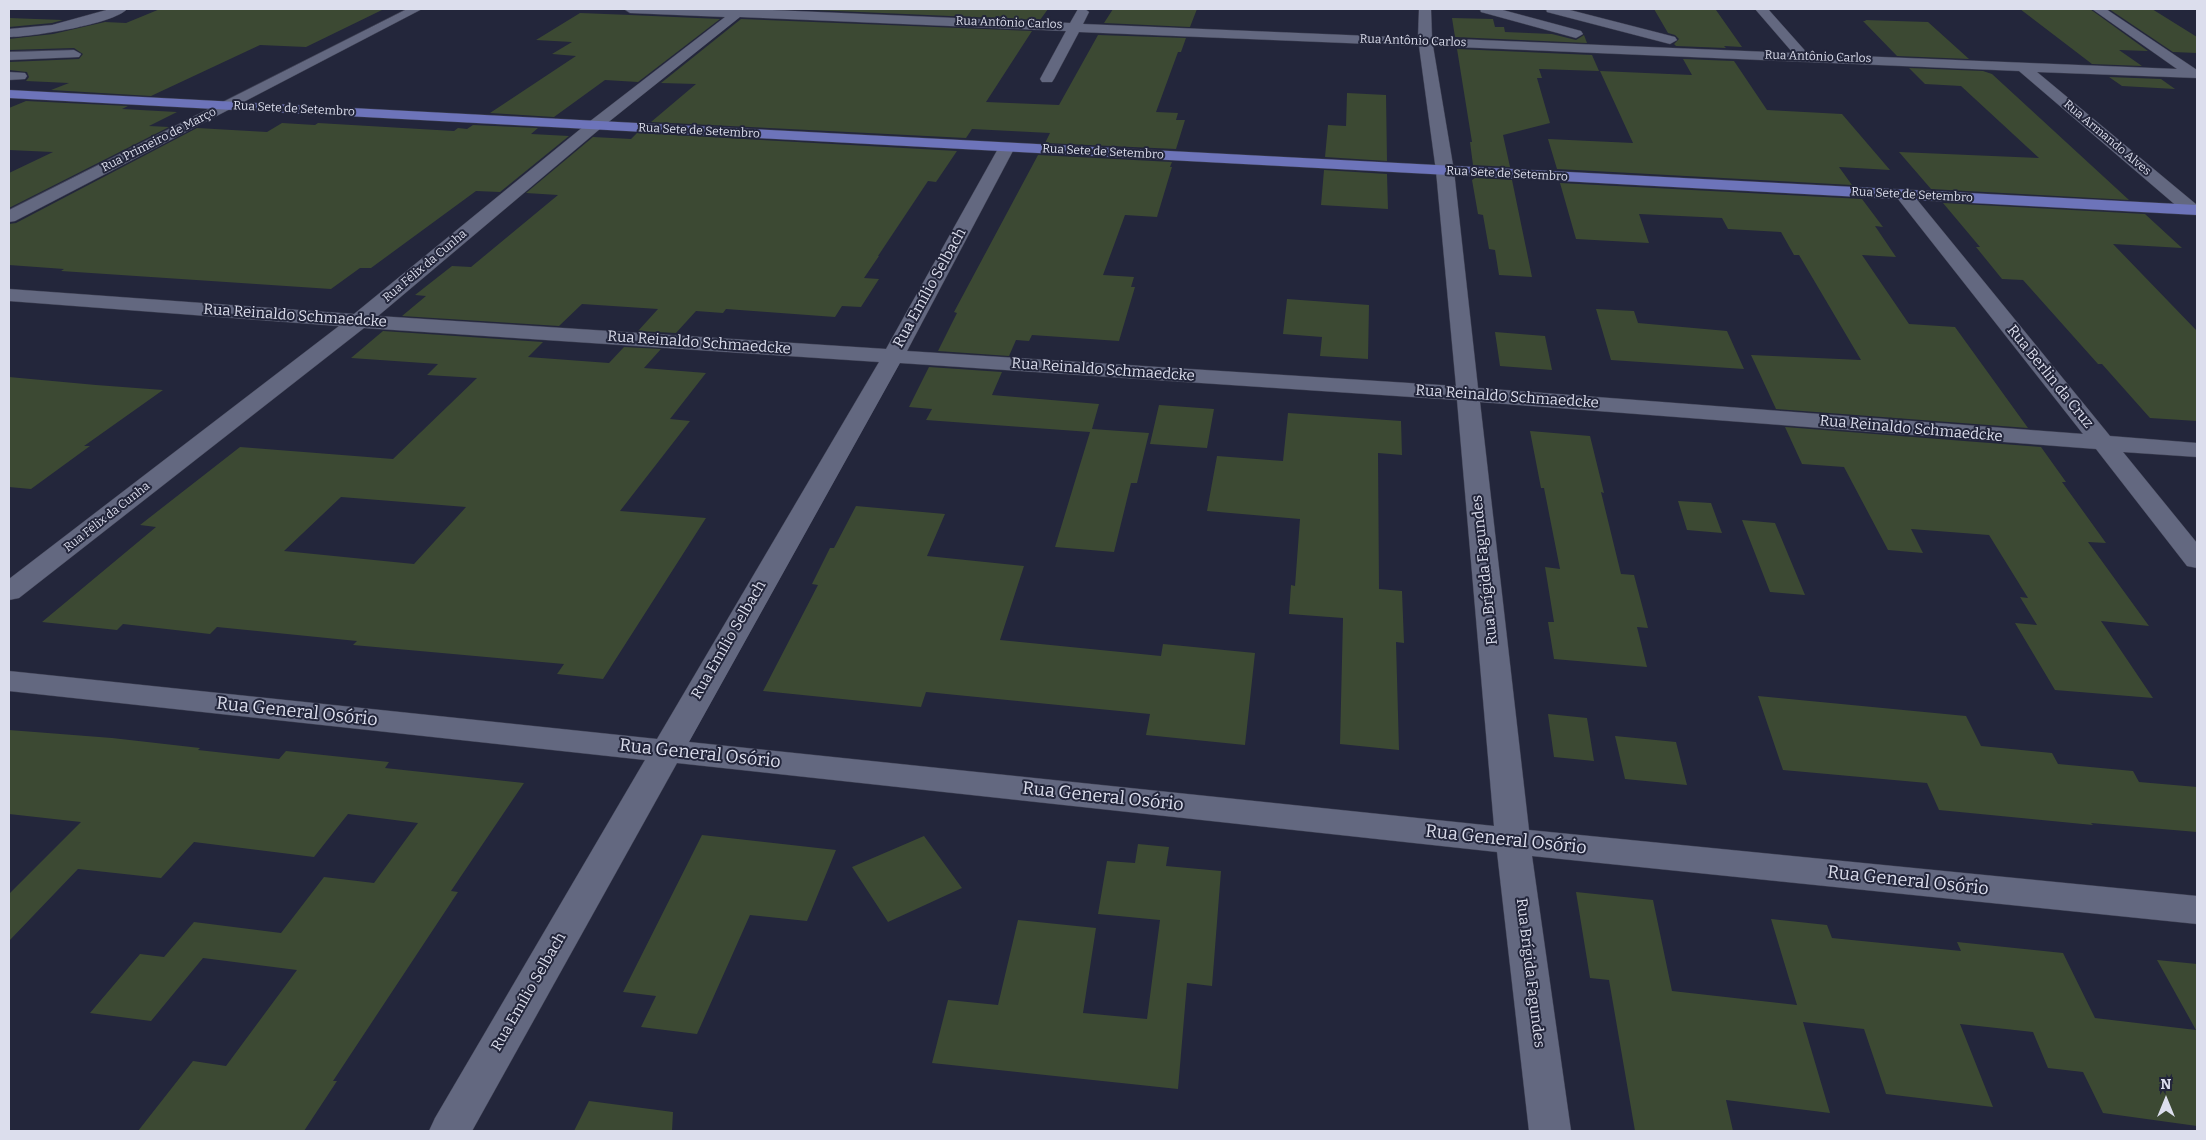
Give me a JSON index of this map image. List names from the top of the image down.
{
  "streets": {
    "main road": ["Rua Sete de Setembro"],
    "street": [
      "Rua Antônio Carlos",
      "Rua Armando Alves",
      "Rua Primeiro de Março",
      "Rua Félix da Cunha",
      "Rua Emílio Selbach",
      "Rua Reinaldo Schmaedcke",
      "Rua Berlin da Cruz",
      "Rua Brígida Fagundes",
      "Rua General Osório"
    ]
  },
  "crossings": [
    ["Rua Antônio Carlos", "Rua Armando Alves"],
    ["Rua Antônio Carlos", "Rua Félix da Cunha"],
    ["Rua Antônio Carlos", "Rua Brígida Fagundes"],
    ["Rua Sete de Setembro", "Rua Armando Alves"],
    ["Rua Sete de Setembro", "Rua Primeiro de Março"],
    ["Rua Sete de Setembro", "Rua Félix da Cunha"],
    ["Rua Sete de Setembro", "Rua Emílio Selbach"],
    ["Rua Sete de Setembro", "Rua Berlin da Cruz"],
    ["Rua Sete de Setembro", "Rua Brígida Fagundes"],
    ["Rua Félix da Cunha", "Rua Reinaldo Schmaedcke"],
    ["Rua Emílio Selbach", "Rua Reinaldo Schmaedcke"],
    ["Rua Emílio Selbach", "Rua General Osório"],
    ["Rua Reinaldo Schmaedcke", "Rua Berlin da Cruz"],
    ["Rua Reinaldo Schmaedcke", "Rua Brígida Fagundes"],
    ["Rua Brígida Fagundes", "Rua General Osório"]
  ],
  "north": "top"
}
